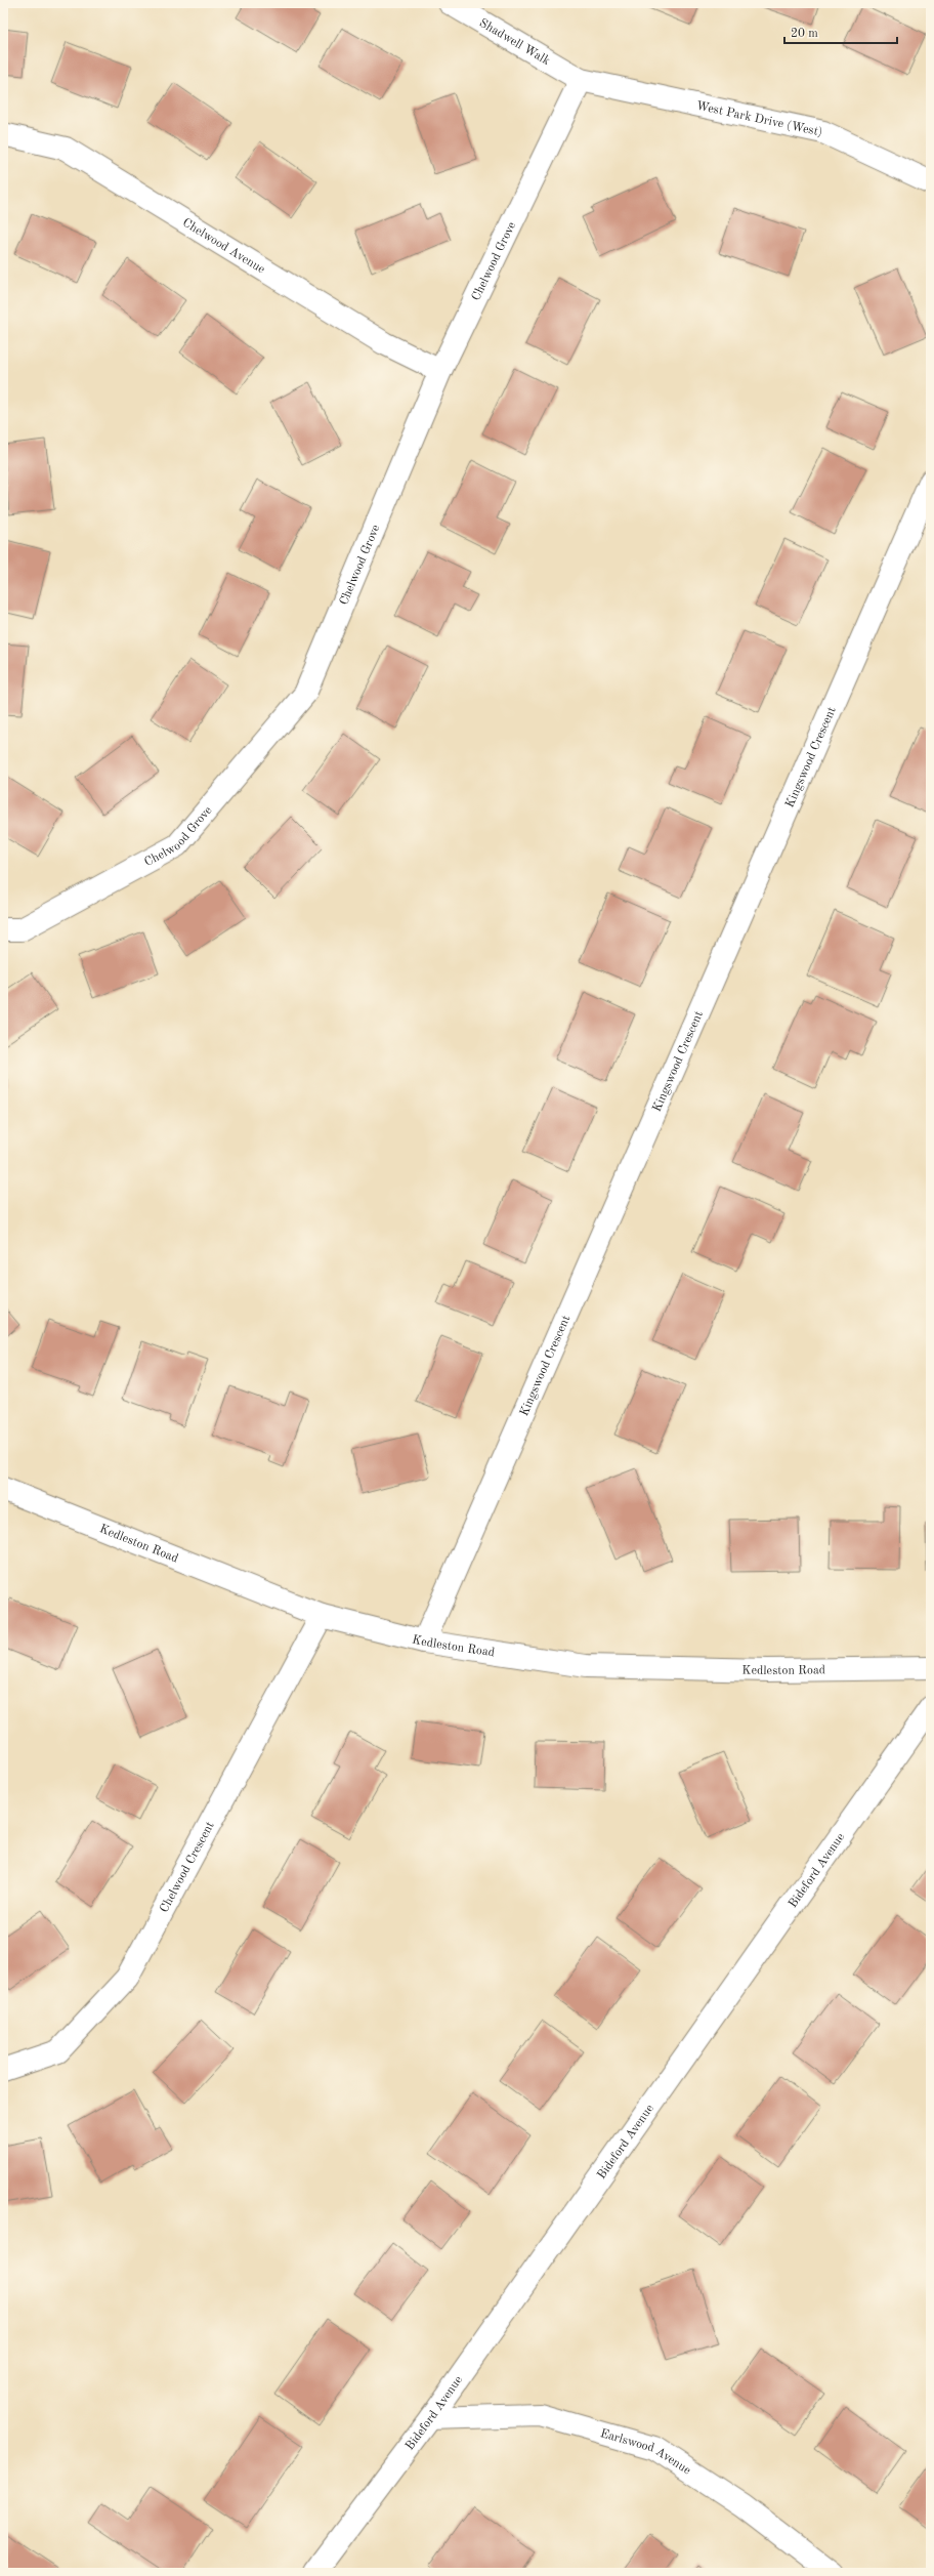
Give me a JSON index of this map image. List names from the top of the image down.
{
  "streets": {
    "street": [
      "Shadwell Walk",
      "West Park Drive (West)",
      "Chelwood Avenue",
      "Chelwood Grove",
      "Kingswood Crescent",
      "Kedleston Road",
      "Chelwood Crescent",
      "Bideford Avenue",
      "Earlswood Avenue"
    ]
  },
  "crossings": [
    ["Shadwell Walk", "West Park Drive (West)"],
    ["Shadwell Walk", "Chelwood Grove"],
    ["West Park Drive (West)", "Chelwood Grove"],
    ["Chelwood Avenue", "Chelwood Grove"],
    ["Kingswood Crescent", "Kedleston Road"],
    ["Kedleston Road", "Chelwood Crescent"],
    ["Bideford Avenue", "Earlswood Avenue"]
  ],
  "scale_bar": "20 m"
}
